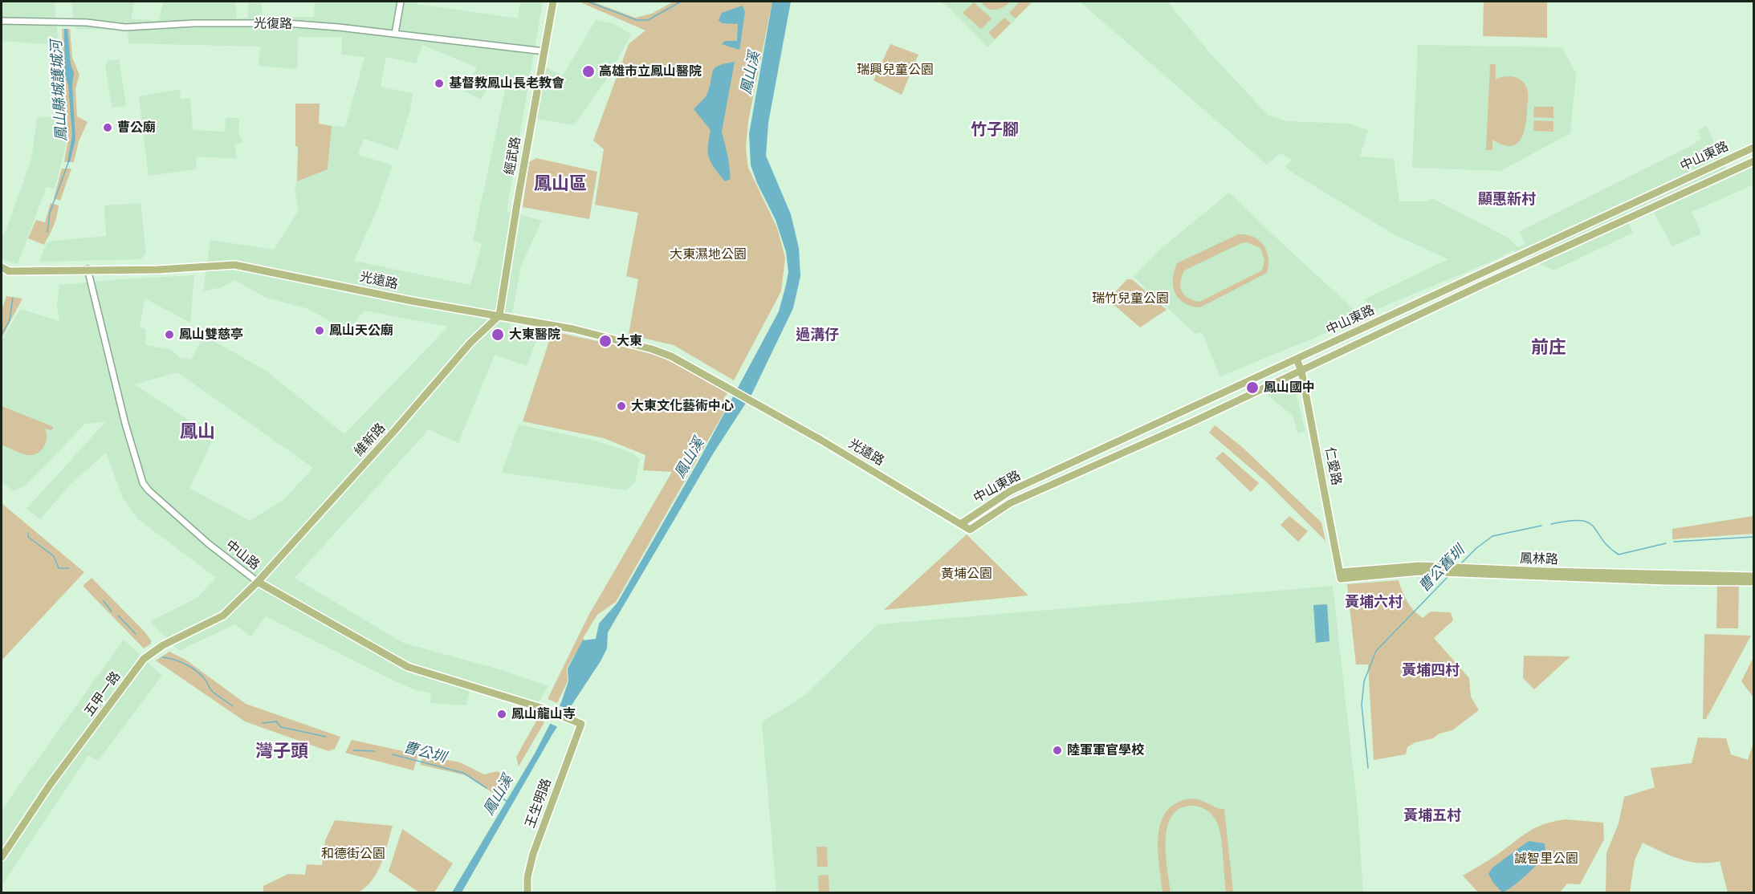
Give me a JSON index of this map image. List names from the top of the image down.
{
  "streets": {
    "main road": [
      "經武路",
      "中山東路",
      "光遠路",
      "維新路",
      "仁愛路",
      "中山路",
      "鳳林路",
      "五甲一路",
      "王生明路"
    ],
    "street": ["光復路"]
  },
  "crossings": [
    ["光復路", "經武路"],
    ["經武路", "光遠路"],
    ["經武路", "維新路"],
    ["中山東路", "光遠路"],
    ["中山東路", "仁愛路"],
    ["光遠路", "維新路"],
    ["光遠路", "中山路"],
    ["維新路", "中山路"],
    ["維新路", "五甲一路"],
    ["仁愛路", "鳳林路"],
    ["中山路", "五甲一路"],
    ["中山路", "王生明路"]
  ],
  "districts": [
    "竹子腳",
    "鳳山區",
    "顯惠新村",
    "過溝仔",
    "前庄",
    "鳳山",
    "黃埔六村",
    "黃埔四村",
    "灣子頭",
    "黃埔五村"
  ],
  "water": [
    "鳳山溪",
    "鳳山縣城護城河",
    "曹公舊圳",
    "曹公圳"
  ],
  "parks": [
    "瑞興兒童公園",
    "大東濕地公園",
    "瑞竹兒童公園",
    "黃埔公園",
    "和德街公園",
    "誠智里公園"
  ],
  "places": [
    "高雄市立鳳山醫院",
    "基督教鳳山長老教會",
    "曹公廟",
    "鳳山天公廟",
    "鳳山雙慈亭",
    "大東醫院",
    "大東",
    "鳳山國中",
    "大東文化藝術中心",
    "鳳山龍山寺",
    "陸軍軍官學校"
  ]
}
